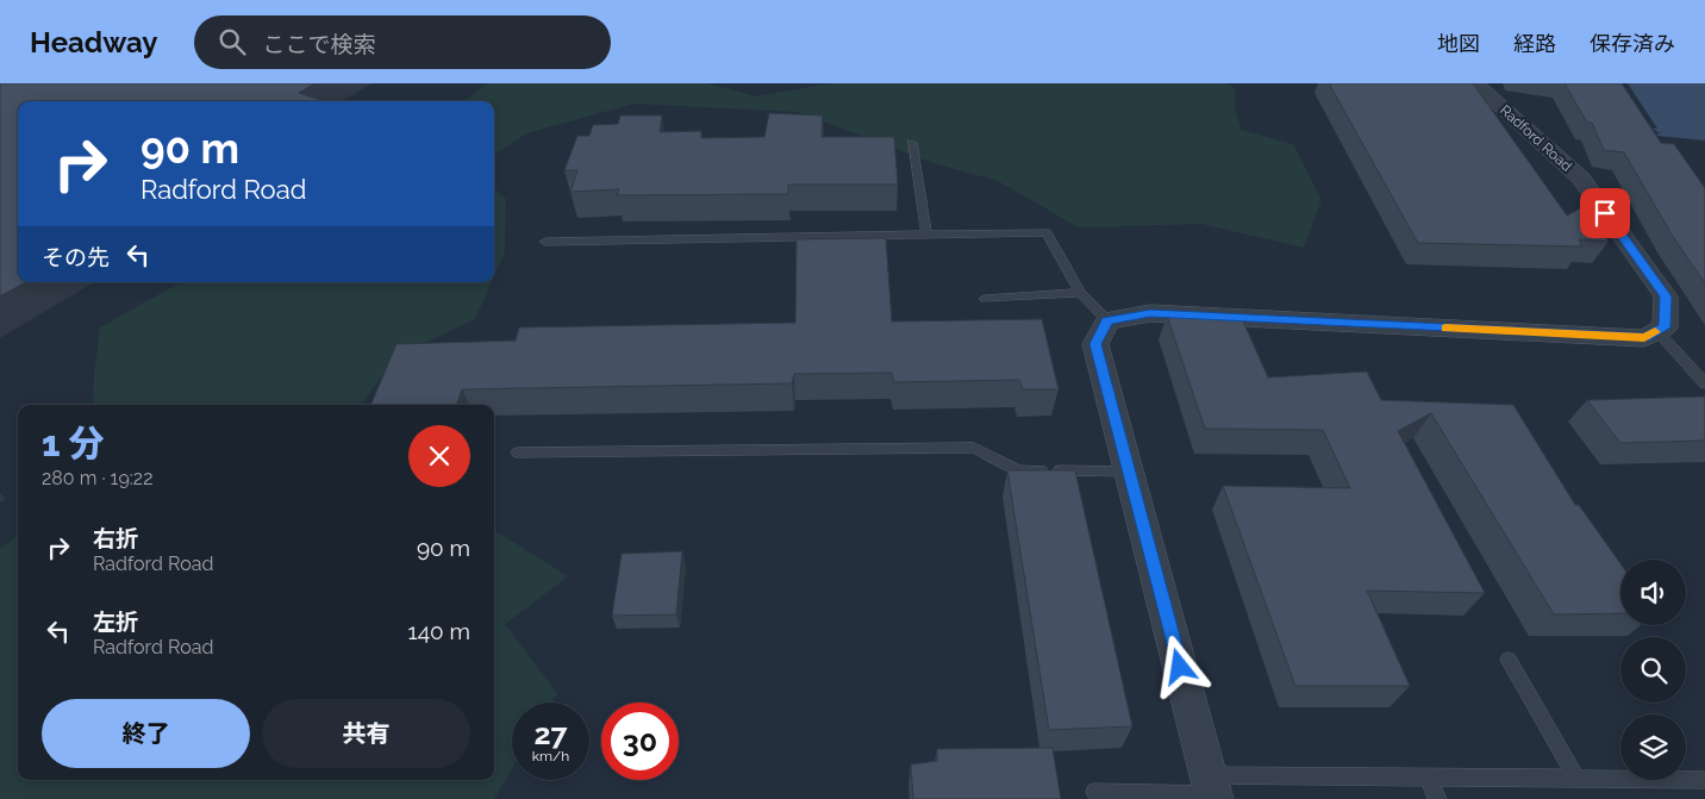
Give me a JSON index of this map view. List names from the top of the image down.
{
  "streets": {
    "street": ["Radford Road"]
  },
  "page": {
    "header": "Headway",
    "search": "ここで検索",
    "nav": ["地図", "経路", "保存済み"],
    "turn": ["90 m", "Radford Road"],
    "then": "その先",
    "heading": ["1 分", "280 m · 19:22"],
    "list": [
      {
        "name": "右折",
        "note": "Radford Road",
        "value": "90 m"
      },
      {
        "name": "左折",
        "note": "Radford Road",
        "value": "140 m"
      }
    ],
    "buttons": ["終了", "共有"],
    "speed": "27 km/h",
    "limit": "30"
  }
}
